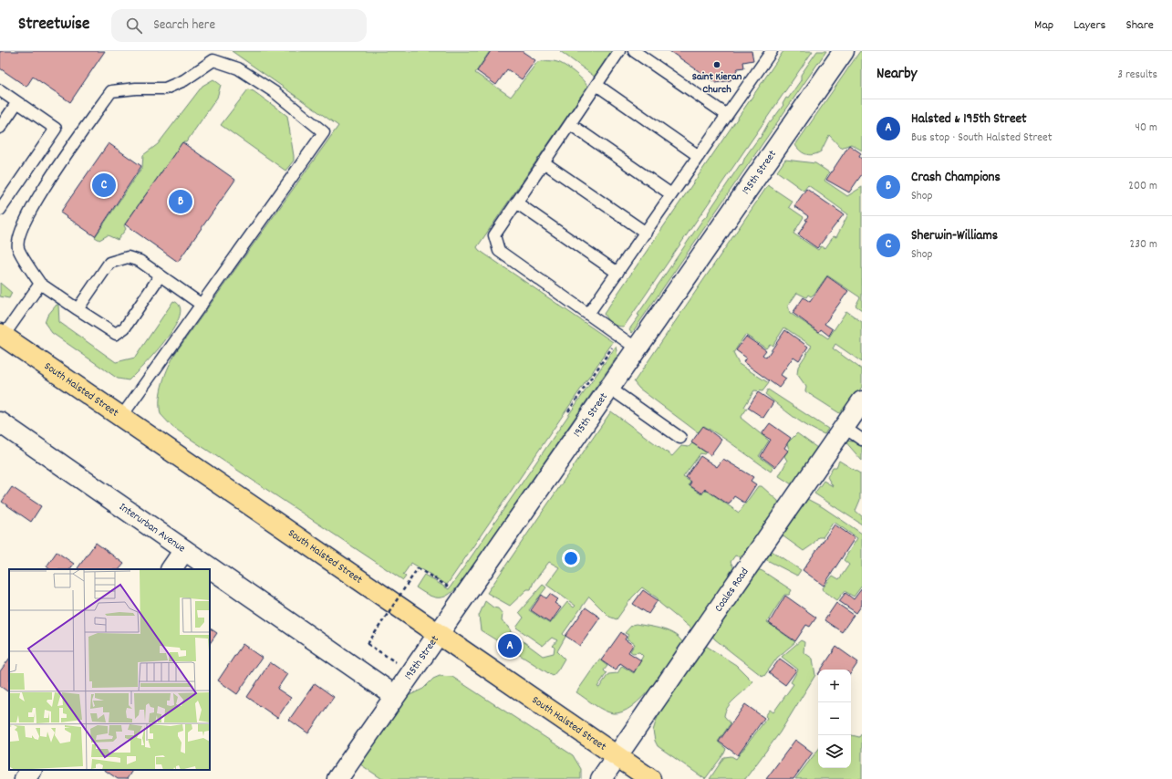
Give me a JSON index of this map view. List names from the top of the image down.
{
  "streets": {
    "main road": ["South Halsted Street"],
    "street": ["195th Street", "Interurban Avenue", "Coales Road"]
  },
  "crossings": [
    ["195th Street", "South Halsted Street"],
    ["195th Street", "Interurban Avenue"],
    ["South Halsted Street", "Coales Road"]
  ],
  "places": ["Saint Kieran Church"],
  "page": {
    "header": "Streetwise",
    "search": "Search here",
    "nav": ["Map", "Layers", "Share"],
    "heading": ["Nearby", "3 results"],
    "list": [
      {
        "mark": "A",
        "name": "Halsted & 195th Street",
        "note": "Bus stop · South Halsted Street",
        "value": "40 m"
      },
      {
        "mark": "B",
        "name": "Crash Champions",
        "note": "Shop",
        "value": "200 m"
      },
      {
        "mark": "C",
        "name": "Sherwin-Williams",
        "note": "Shop",
        "value": "230 m"
      }
    ],
    "pins": ["C", "B", "A"],
    "map_buttons": ["+", "−"]
  }
}
